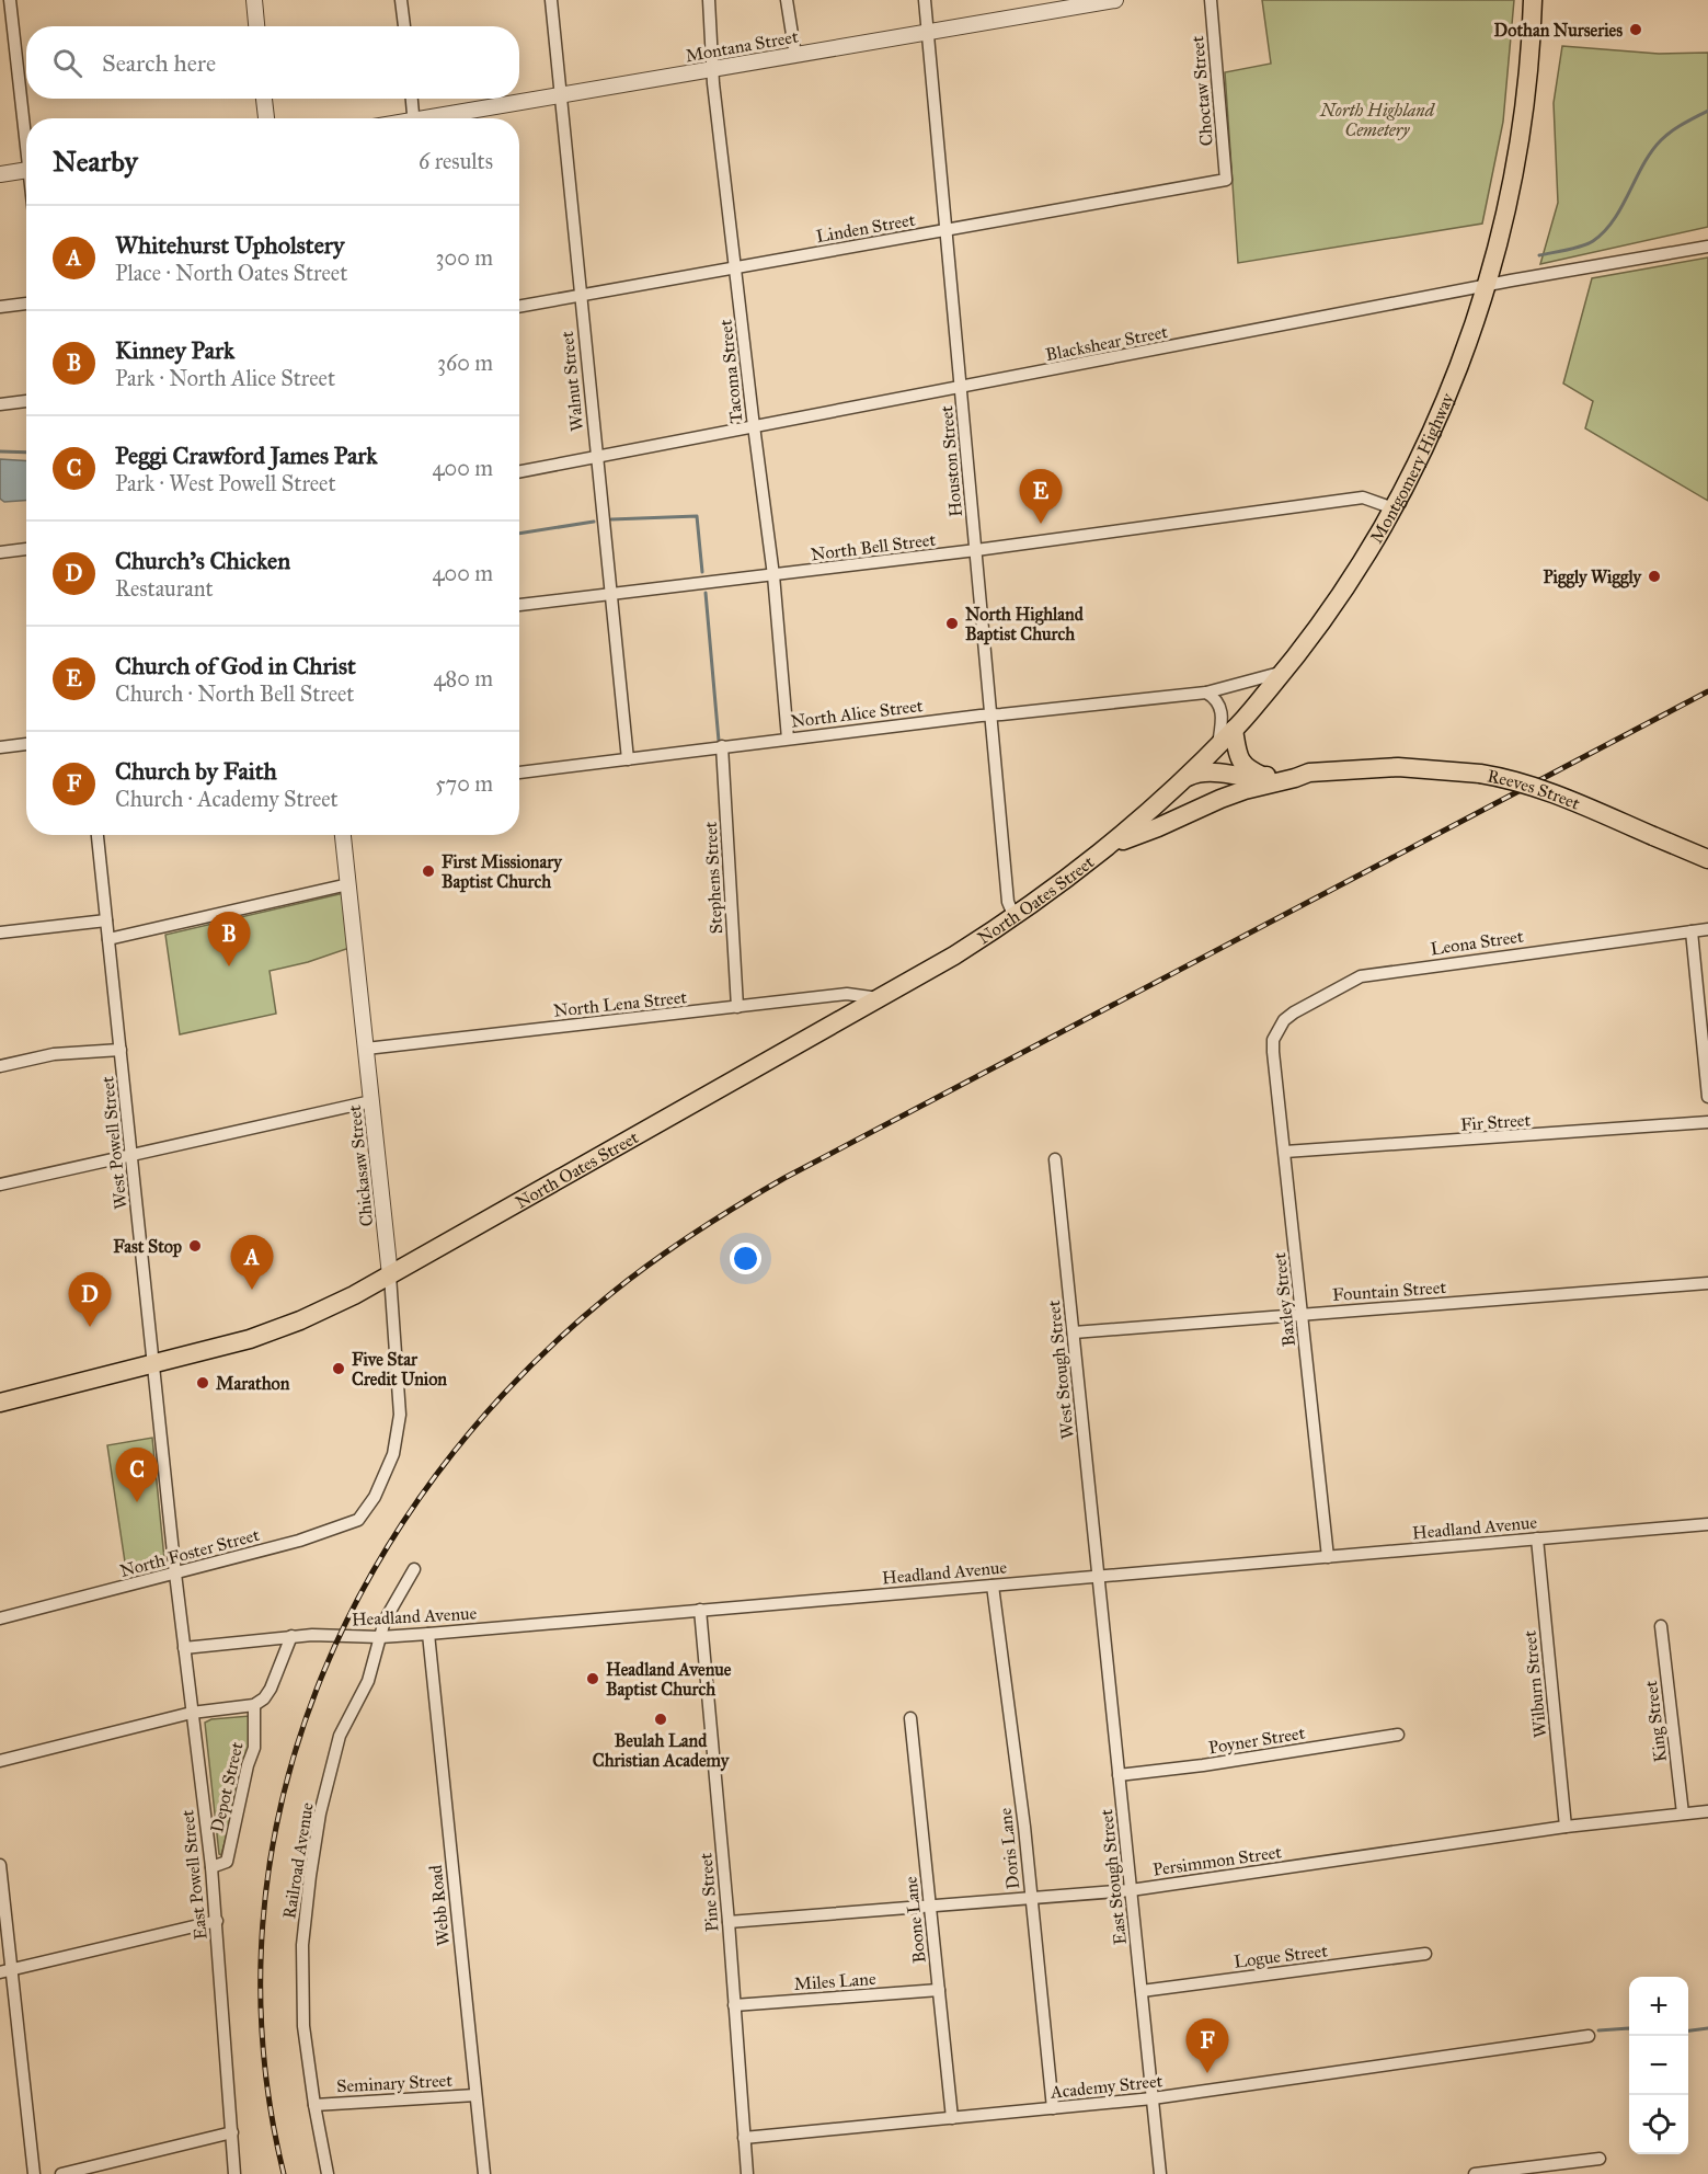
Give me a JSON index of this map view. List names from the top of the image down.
{
  "streets": {
    "main road": ["Montgomery Highway", "Reeves Street", "North Oates Street"],
    "street": [
      "Montana Street",
      "Choctaw Street",
      "Linden Street",
      "Blackshear Street",
      "Tacoma Street",
      "Walnut Street",
      "Houston Street",
      "North Bell Street",
      "North Alice Street",
      "Stephens Street",
      "Leona Street",
      "North Lena Street",
      "Fir Street",
      "West Powell Street",
      "Chickasaw Street",
      "Fountain Street",
      "Baxley Street",
      "West Stough Street",
      "Headland Avenue",
      "North Foster Street",
      "Wilburn Street",
      "King Street",
      "Poyner Street",
      "Depot Street",
      "Doris Lane",
      "Railroad Avenue",
      "Persimmon Street",
      "East Powell Street",
      "East Stough Street",
      "Pine Street",
      "Webb Road",
      "Boone Lane",
      "Logue Street",
      "Miles Lane",
      "Seminary Street",
      "Academy Street"
    ]
  },
  "crossings": [
    ["Montana Street", "Tacoma Street"],
    ["Montana Street", "Walnut Street"],
    ["Montana Street", "Houston Street"],
    ["Choctaw Street", "Linden Street"],
    ["Linden Street", "Tacoma Street"],
    ["Linden Street", "Walnut Street"],
    ["Linden Street", "Houston Street"],
    ["Blackshear Street", "Tacoma Street"],
    ["Blackshear Street", "Walnut Street"],
    ["Blackshear Street", "Houston Street"],
    ["Blackshear Street", "Montgomery Highway"],
    ["Tacoma Street", "North Bell Street"],
    ["Tacoma Street", "North Alice Street"],
    ["Walnut Street", "North Bell Street"],
    ["Walnut Street", "North Alice Street"],
    ["Houston Street", "North Bell Street"],
    ["Houston Street", "North Alice Street"],
    ["Houston Street", "North Oates Street"],
    ["Montgomery Highway", "North Bell Street"],
    ["Montgomery Highway", "North Alice Street"],
    ["Montgomery Highway", "Reeves Street"],
    ["Montgomery Highway", "North Oates Street"],
    ["North Alice Street", "Stephens Street"],
    ["Reeves Street", "North Oates Street"],
    ["Stephens Street", "North Lena Street"],
    ["North Oates Street", "North Lena Street"],
    ["North Oates Street", "West Powell Street"],
    ["North Oates Street", "Chickasaw Street"],
    ["Leona Street", "Baxley Street"],
    ["North Lena Street", "Chickasaw Street"],
    ["Fir Street", "Baxley Street"],
    ["West Powell Street", "North Foster Street"],
    ["West Powell Street", "East Powell Street"],
    ["Chickasaw Street", "North Foster Street"],
    ["Fountain Street", "Baxley Street"],
    ["Fountain Street", "West Stough Street"],
    ["Baxley Street", "Headland Avenue"],
    ["West Stough Street", "Headland Avenue"],
    ["West Stough Street", "East Stough Street"],
    ["Headland Avenue", "Wilburn Street"],
    ["Headland Avenue", "Doris Lane"],
    ["Headland Avenue", "Railroad Avenue"],
    ["Headland Avenue", "East Powell Street"],
    ["Headland Avenue", "East Stough Street"],
    ["Headland Avenue", "Pine Street"],
    ["Headland Avenue", "Webb Road"],
    ["North Foster Street", "East Powell Street"],
    ["Wilburn Street", "Persimmon Street"],
    ["King Street", "Persimmon Street"],
    ["Poyner Street", "East Stough Street"],
    ["Depot Street", "East Powell Street"],
    ["Doris Lane", "Persimmon Street"],
    ["Doris Lane", "Academy Street"],
    ["Railroad Avenue", "Seminary Street"],
    ["Persimmon Street", "East Stough Street"],
    ["Persimmon Street", "Pine Street"],
    ["Persimmon Street", "Boone Lane"],
    ["East Stough Street", "Logue Street"],
    ["East Stough Street", "Academy Street"],
    ["Pine Street", "Miles Lane"],
    ["Pine Street", "Academy Street"],
    ["Webb Road", "Seminary Street"],
    ["Boone Lane", "Miles Lane"],
    ["Boone Lane", "Academy Street"]
  ],
  "parks": ["North Highland Cemetery"],
  "places": [
    "Dothan Nurseries",
    "Piggly Wiggly",
    "North Highland Baptist Church",
    "First Missionary Baptist Church",
    "Fast Stop",
    "Five Star Credit Union",
    "Marathon",
    "Headland Avenue Baptist Church",
    "Beulah Land Christian Academy"
  ],
  "page": {
    "search": "Search here",
    "heading": ["Nearby", "6 results"],
    "list": [
      {
        "mark": "A",
        "name": "Whitehurst Upholstery",
        "note": "Place · North Oates Street",
        "value": "300 m"
      },
      {
        "mark": "B",
        "name": "Kinney Park",
        "note": "Park · North Alice Street",
        "value": "360 m"
      },
      {
        "mark": "C",
        "name": "Peggi Crawford James Park",
        "note": "Park · West Powell Street",
        "value": "400 m"
      },
      {
        "mark": "D",
        "name": "Church's Chicken",
        "note": "Restaurant",
        "value": "400 m"
      },
      {
        "mark": "E",
        "name": "Church of God in Christ",
        "note": "Church · North Bell Street",
        "value": "480 m"
      },
      {
        "mark": "F",
        "name": "Church by Faith",
        "note": "Church · Academy Street",
        "value": "570 m"
      }
    ],
    "pins": [
      "E",
      "B",
      "A",
      "D",
      "C",
      "F"
    ],
    "map_buttons": ["+", "−"]
  }
}
